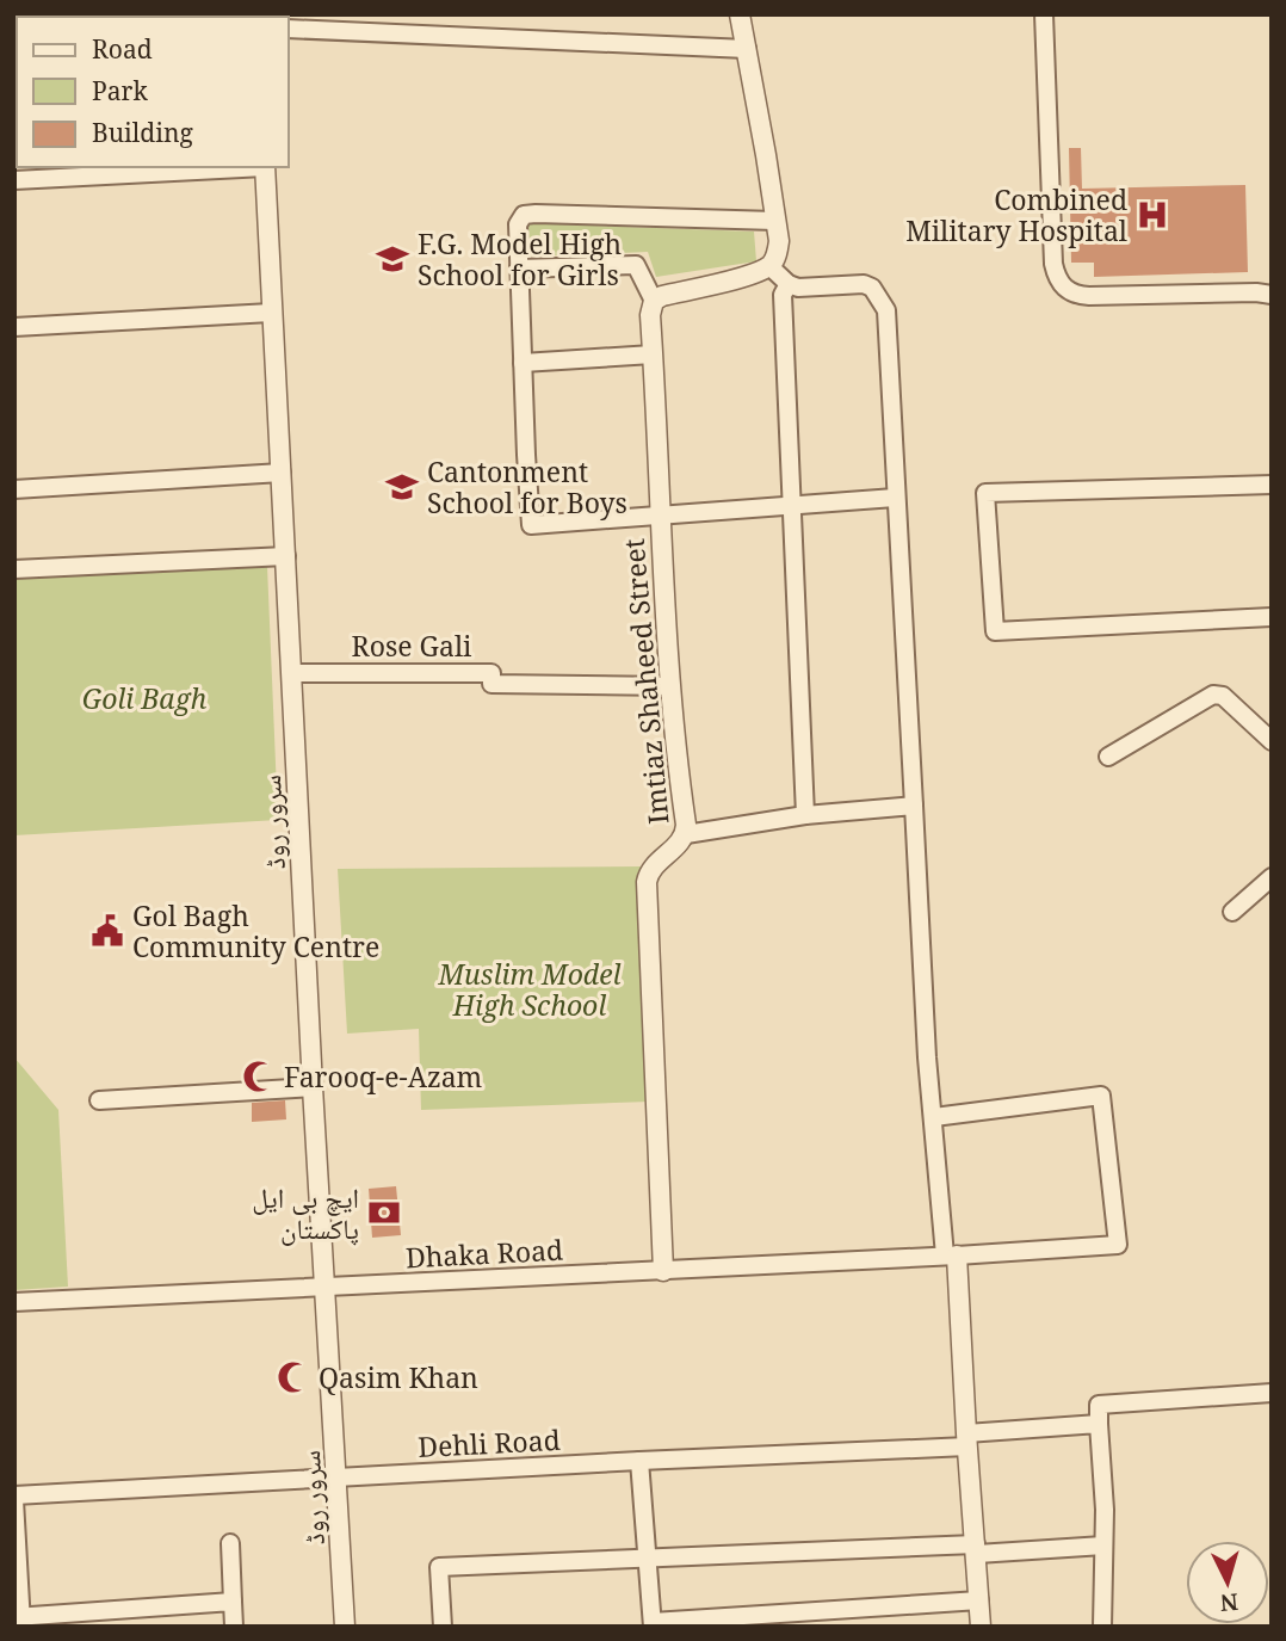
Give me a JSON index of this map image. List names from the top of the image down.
{
  "streets": {
    "street": [
      "Rose Gali",
      "Imtiaz Shaheed Street",
      "سرور روڈ",
      "Dhaka Road",
      "Dehli Road"
    ]
  },
  "crossings": [
    ["Rose Gali", "Imtiaz Shaheed Street"],
    ["Rose Gali", "سرور روڈ"],
    ["Imtiaz Shaheed Street", "Dhaka Road"],
    ["سرور روڈ", "Dhaka Road"],
    ["سرور روڈ", "Dehli Road"]
  ],
  "parks": ["Goli Bagh", "Muslim Model High School"],
  "places": {
    "hospital": ["Combined Military Hospital"],
    "school or university": ["F.G. Model High School for Girls", "Cantonment School for Boys"],
    "public building": ["Gol Bagh Community Centre"],
    "mosque": ["Farooq-e-Azam", "Qasim Khan"],
    "bank": ["ایچ بی ایل پاکستان"]
  },
  "legend": ["Road", "Park", "Building"],
  "north": "bottom"
}
